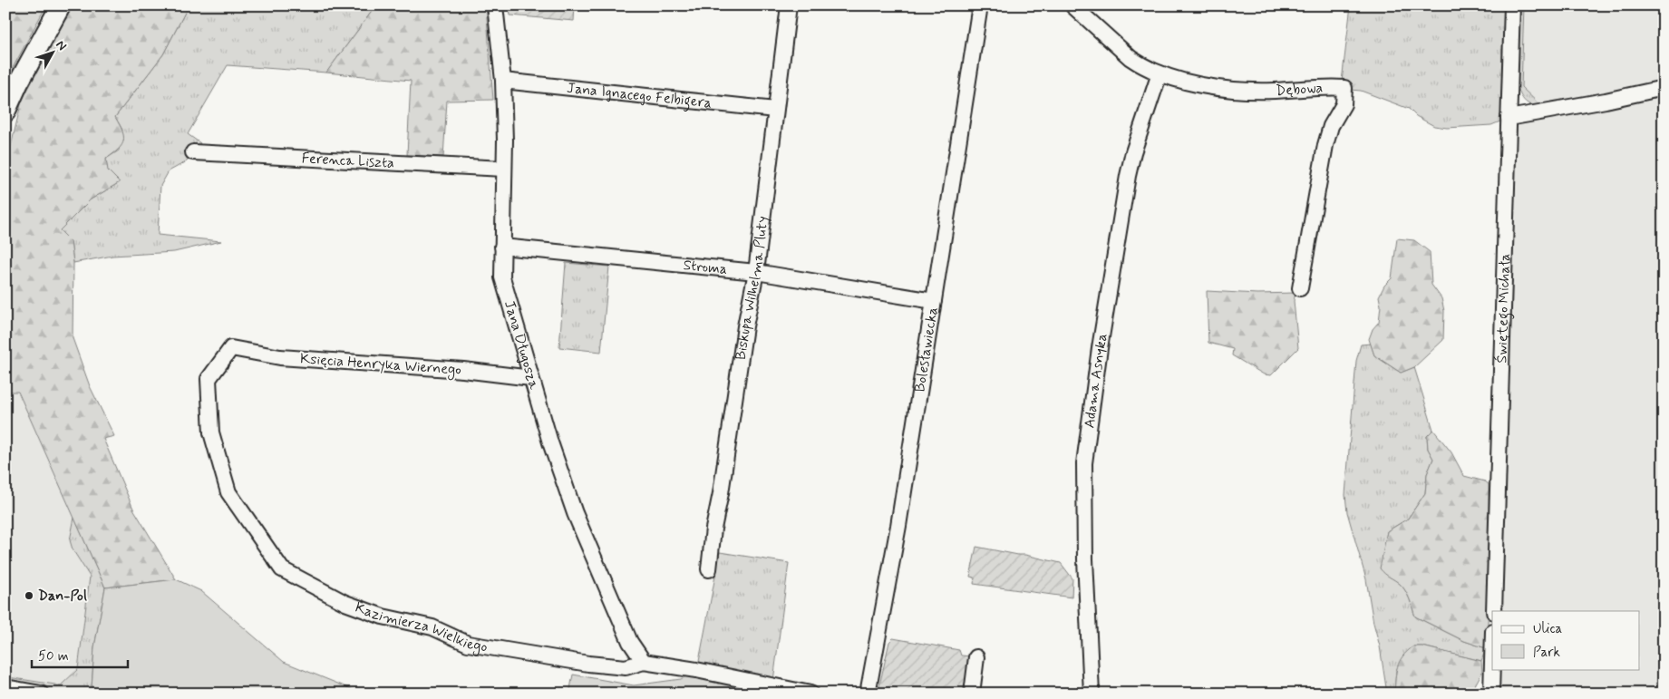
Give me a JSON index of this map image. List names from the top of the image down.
{
  "streets": {
    "street": [
      "Dębowa",
      "Jana Ignacego Felbigera",
      "Ferenca Liszta",
      "Stroma",
      "Biskupa Wilhelma Pluty",
      "Świętego Michała",
      "Jana Długosza",
      "Bolesławiecka",
      "Księcia Henryka Wiernego",
      "Adama Asnyka",
      "Kazimierza Wielkiego"
    ]
  },
  "crossings": [
    ["Dębowa", "Adama Asnyka"],
    ["Jana Ignacego Felbigera", "Biskupa Wilhelma Pluty"],
    ["Jana Ignacego Felbigera", "Jana Długosza"],
    ["Ferenca Liszta", "Jana Długosza"],
    ["Stroma", "Biskupa Wilhelma Pluty"],
    ["Stroma", "Jana Długosza"],
    ["Stroma", "Bolesławiecka"],
    ["Jana Długosza", "Księcia Henryka Wiernego"],
    ["Jana Długosza", "Kazimierza Wielkiego"],
    ["Księcia Henryka Wiernego", "Kazimierza Wielkiego"]
  ],
  "places": ["Dan-Pol"],
  "legend": ["Ulica", "Park"],
  "scale_bar": "50 m",
  "north": "top right"
}
